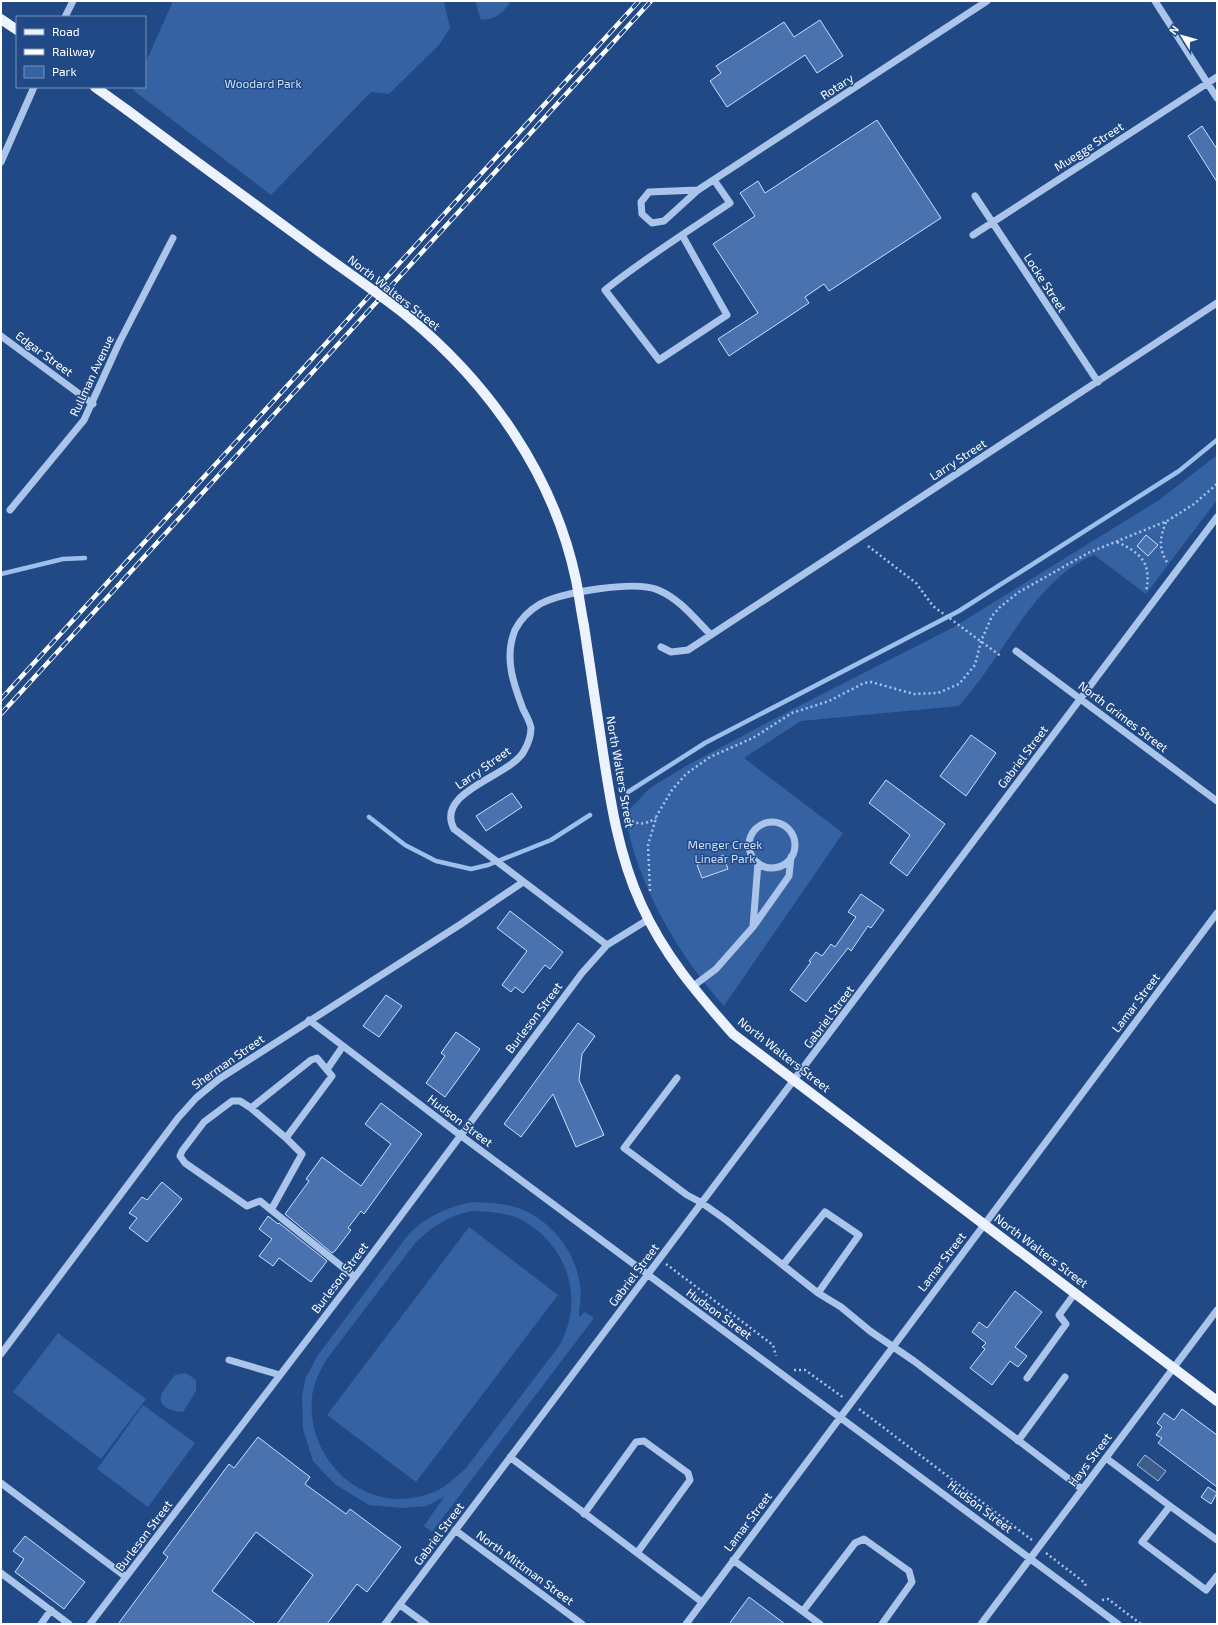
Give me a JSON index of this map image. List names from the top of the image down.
{
  "streets": {
    "main road": ["North Walters Street"],
    "street": [
      "Rotary",
      "Muegge Street",
      "Locke Street",
      "Edgar Street",
      "Rullman Avenue",
      "Larry Street",
      "North Grimes Street",
      "Gabriel Street",
      "Lamar Street",
      "Burleson Street",
      "Sherman Street",
      "Hudson Street",
      "Hays Street",
      "North Mittman Street"
    ]
  },
  "crossings": [
    ["Muegge Street", "Locke Street"],
    ["Locke Street", "Larry Street"],
    ["North Walters Street", "Gabriel Street"],
    ["North Walters Street", "Lamar Street"],
    ["North Walters Street", "Burleson Street"],
    ["North Walters Street", "Hays Street"],
    ["Edgar Street", "Rullman Avenue"],
    ["Larry Street", "Sherman Street"],
    ["North Grimes Street", "Gabriel Street"],
    ["Gabriel Street", "Hudson Street"],
    ["Gabriel Street", "North Mittman Street"],
    ["Lamar Street", "Hudson Street"],
    ["Burleson Street", "Hudson Street"],
    ["Sherman Street", "Hudson Street"],
    ["Hudson Street", "Hays Street"]
  ],
  "parks": ["Woodard Park", "Menger Creek Linear Park"],
  "legend": ["Road", "Railway", "Park"],
  "north": "top left"
}
